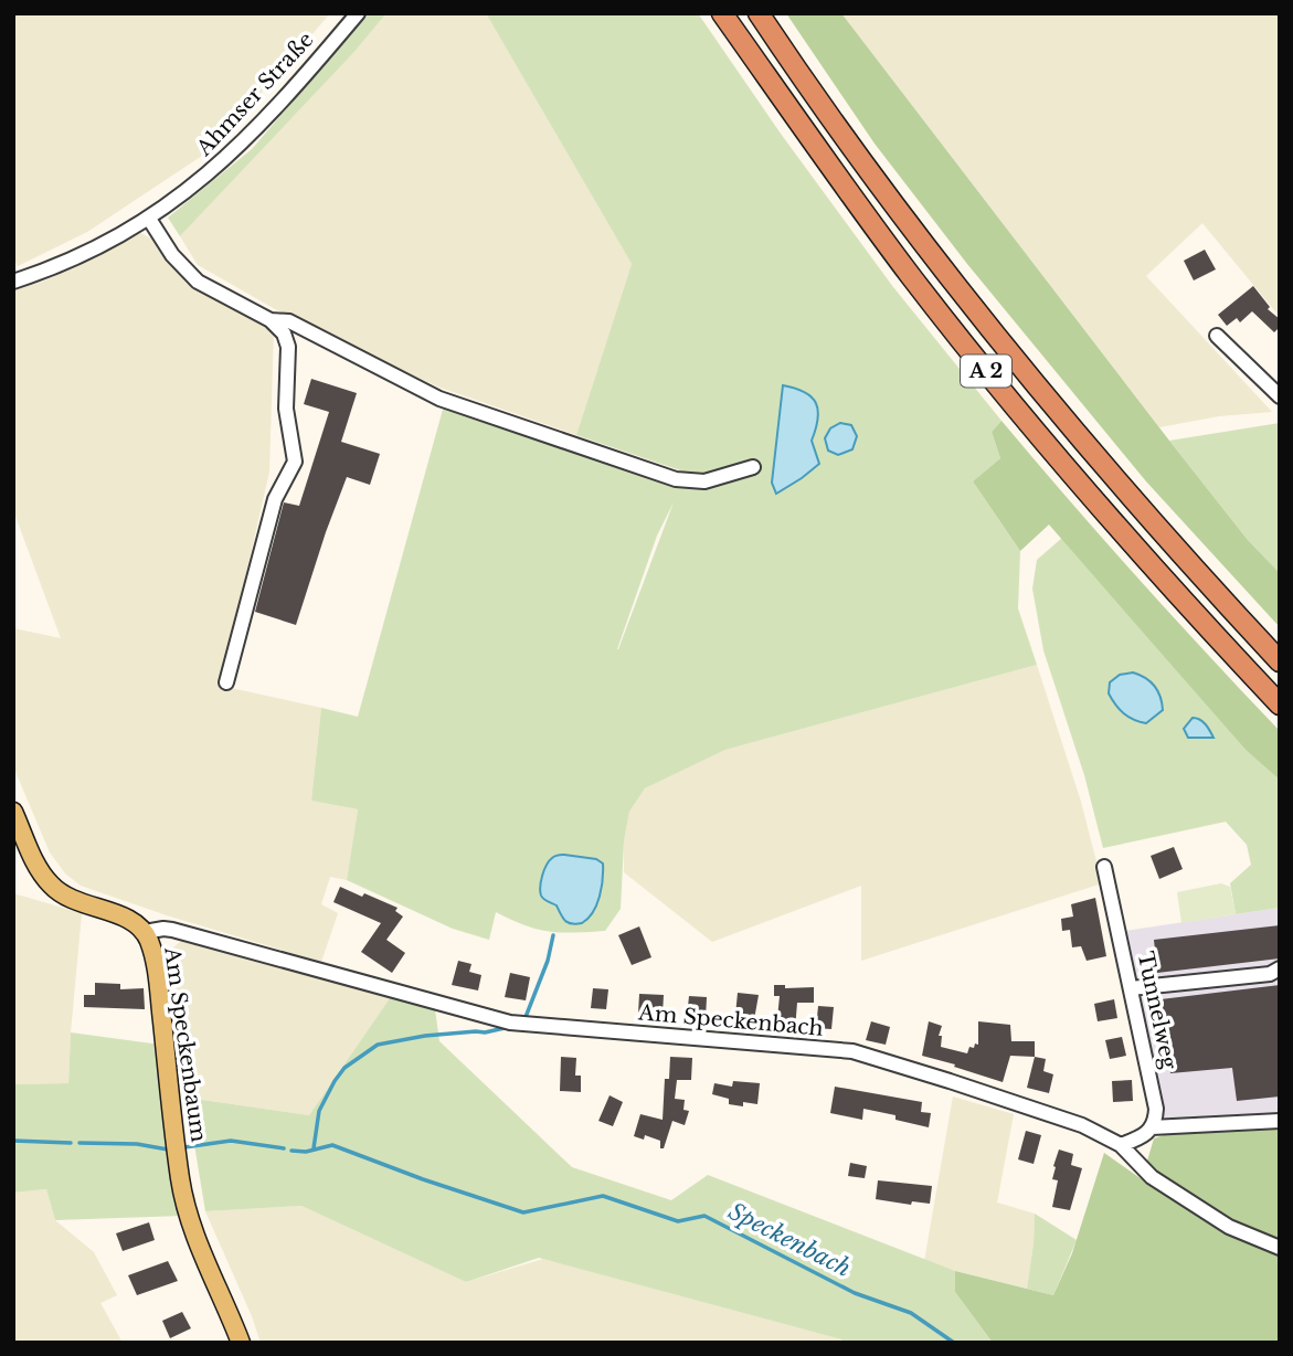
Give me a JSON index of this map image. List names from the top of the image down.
{
  "streets": {
    "highway": ["A 2"],
    "main road": ["Am Speckenbaum"],
    "street": ["Ahmser Straße", "Tunnelweg", "Am Speckenbach"]
  },
  "crossings": [
    ["Am Speckenbach", "Am Speckenbaum"]
  ],
  "water": ["Speckenbach"]
}
